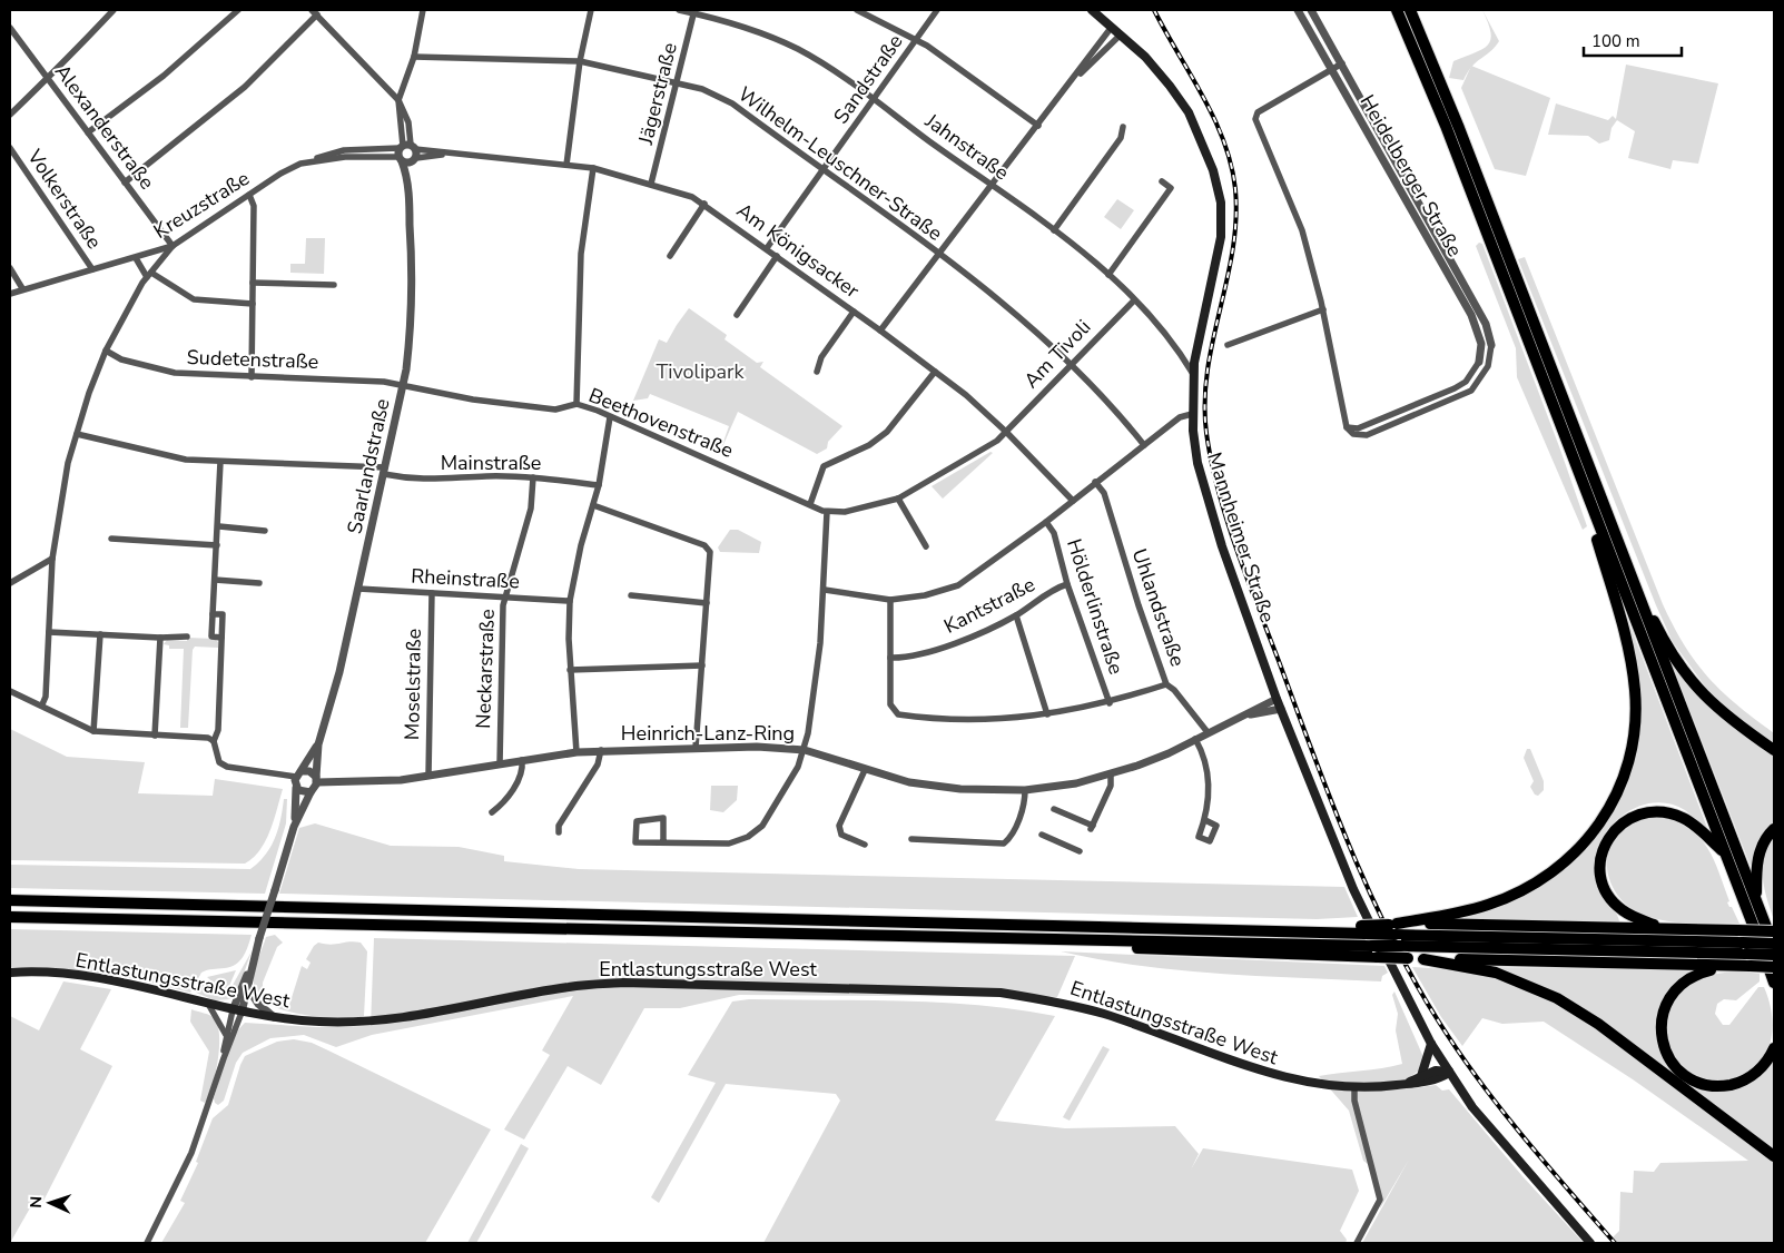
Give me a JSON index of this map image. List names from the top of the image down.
{
  "streets": {
    "main road": ["Mannheimer Straße", "Entlastungsstraße West"],
    "street": [
      "Sandstraße",
      "Jägerstraße",
      "Alexanderstraße",
      "Jahnstraße",
      "Wilhelm-Leuschner-Straße",
      "Heidelberger Straße",
      "Volkerstraße",
      "Kreuzstraße",
      "Am Königsacker",
      "Am Tivoli",
      "Sudetenstraße",
      "Beethovenstraße",
      "Mainstraße",
      "Saarlandstraße",
      "Rheinstraße",
      "Kantstraße",
      "Hölderlinstraße",
      "Uhlandstraße",
      "Neckarstraße",
      "Moselstraße",
      "Heinrich-Lanz-Ring"
    ]
  },
  "crossings": [
    ["Sandstraße", "Jahnstraße"],
    ["Sandstraße", "Wilhelm-Leuschner-Straße"],
    ["Sandstraße", "Am Königsacker"],
    ["Jägerstraße", "Jahnstraße"],
    ["Jägerstraße", "Wilhelm-Leuschner-Straße"],
    ["Jägerstraße", "Am Königsacker"],
    ["Alexanderstraße", "Kreuzstraße"],
    ["Jahnstraße", "Am Tivoli"],
    ["Jahnstraße", "Mannheimer Straße"],
    ["Wilhelm-Leuschner-Straße", "Am Tivoli"],
    ["Volkerstraße", "Kreuzstraße"],
    ["Kreuzstraße", "Am Königsacker"],
    ["Kreuzstraße", "Saarlandstraße"],
    ["Am Königsacker", "Am Tivoli"],
    ["Am Königsacker", "Beethovenstraße"],
    ["Am Königsacker", "Saarlandstraße"],
    ["Am Tivoli", "Beethovenstraße"],
    ["Sudetenstraße", "Beethovenstraße"],
    ["Sudetenstraße", "Saarlandstraße"],
    ["Beethovenstraße", "Saarlandstraße"],
    ["Mainstraße", "Saarlandstraße"],
    ["Mainstraße", "Neckarstraße"],
    ["Saarlandstraße", "Rheinstraße"],
    ["Saarlandstraße", "Heinrich-Lanz-Ring"],
    ["Mannheimer Straße", "Heinrich-Lanz-Ring"],
    ["Mannheimer Straße", "Entlastungsstraße West"],
    ["Rheinstraße", "Neckarstraße"],
    ["Rheinstraße", "Moselstraße"],
    ["Kantstraße", "Hölderlinstraße"],
    ["Uhlandstraße", "Heinrich-Lanz-Ring"],
    ["Neckarstraße", "Heinrich-Lanz-Ring"],
    ["Moselstraße", "Heinrich-Lanz-Ring"]
  ],
  "parks": ["Tivolipark"],
  "scale_bar": "100 m",
  "north": "left"
}
